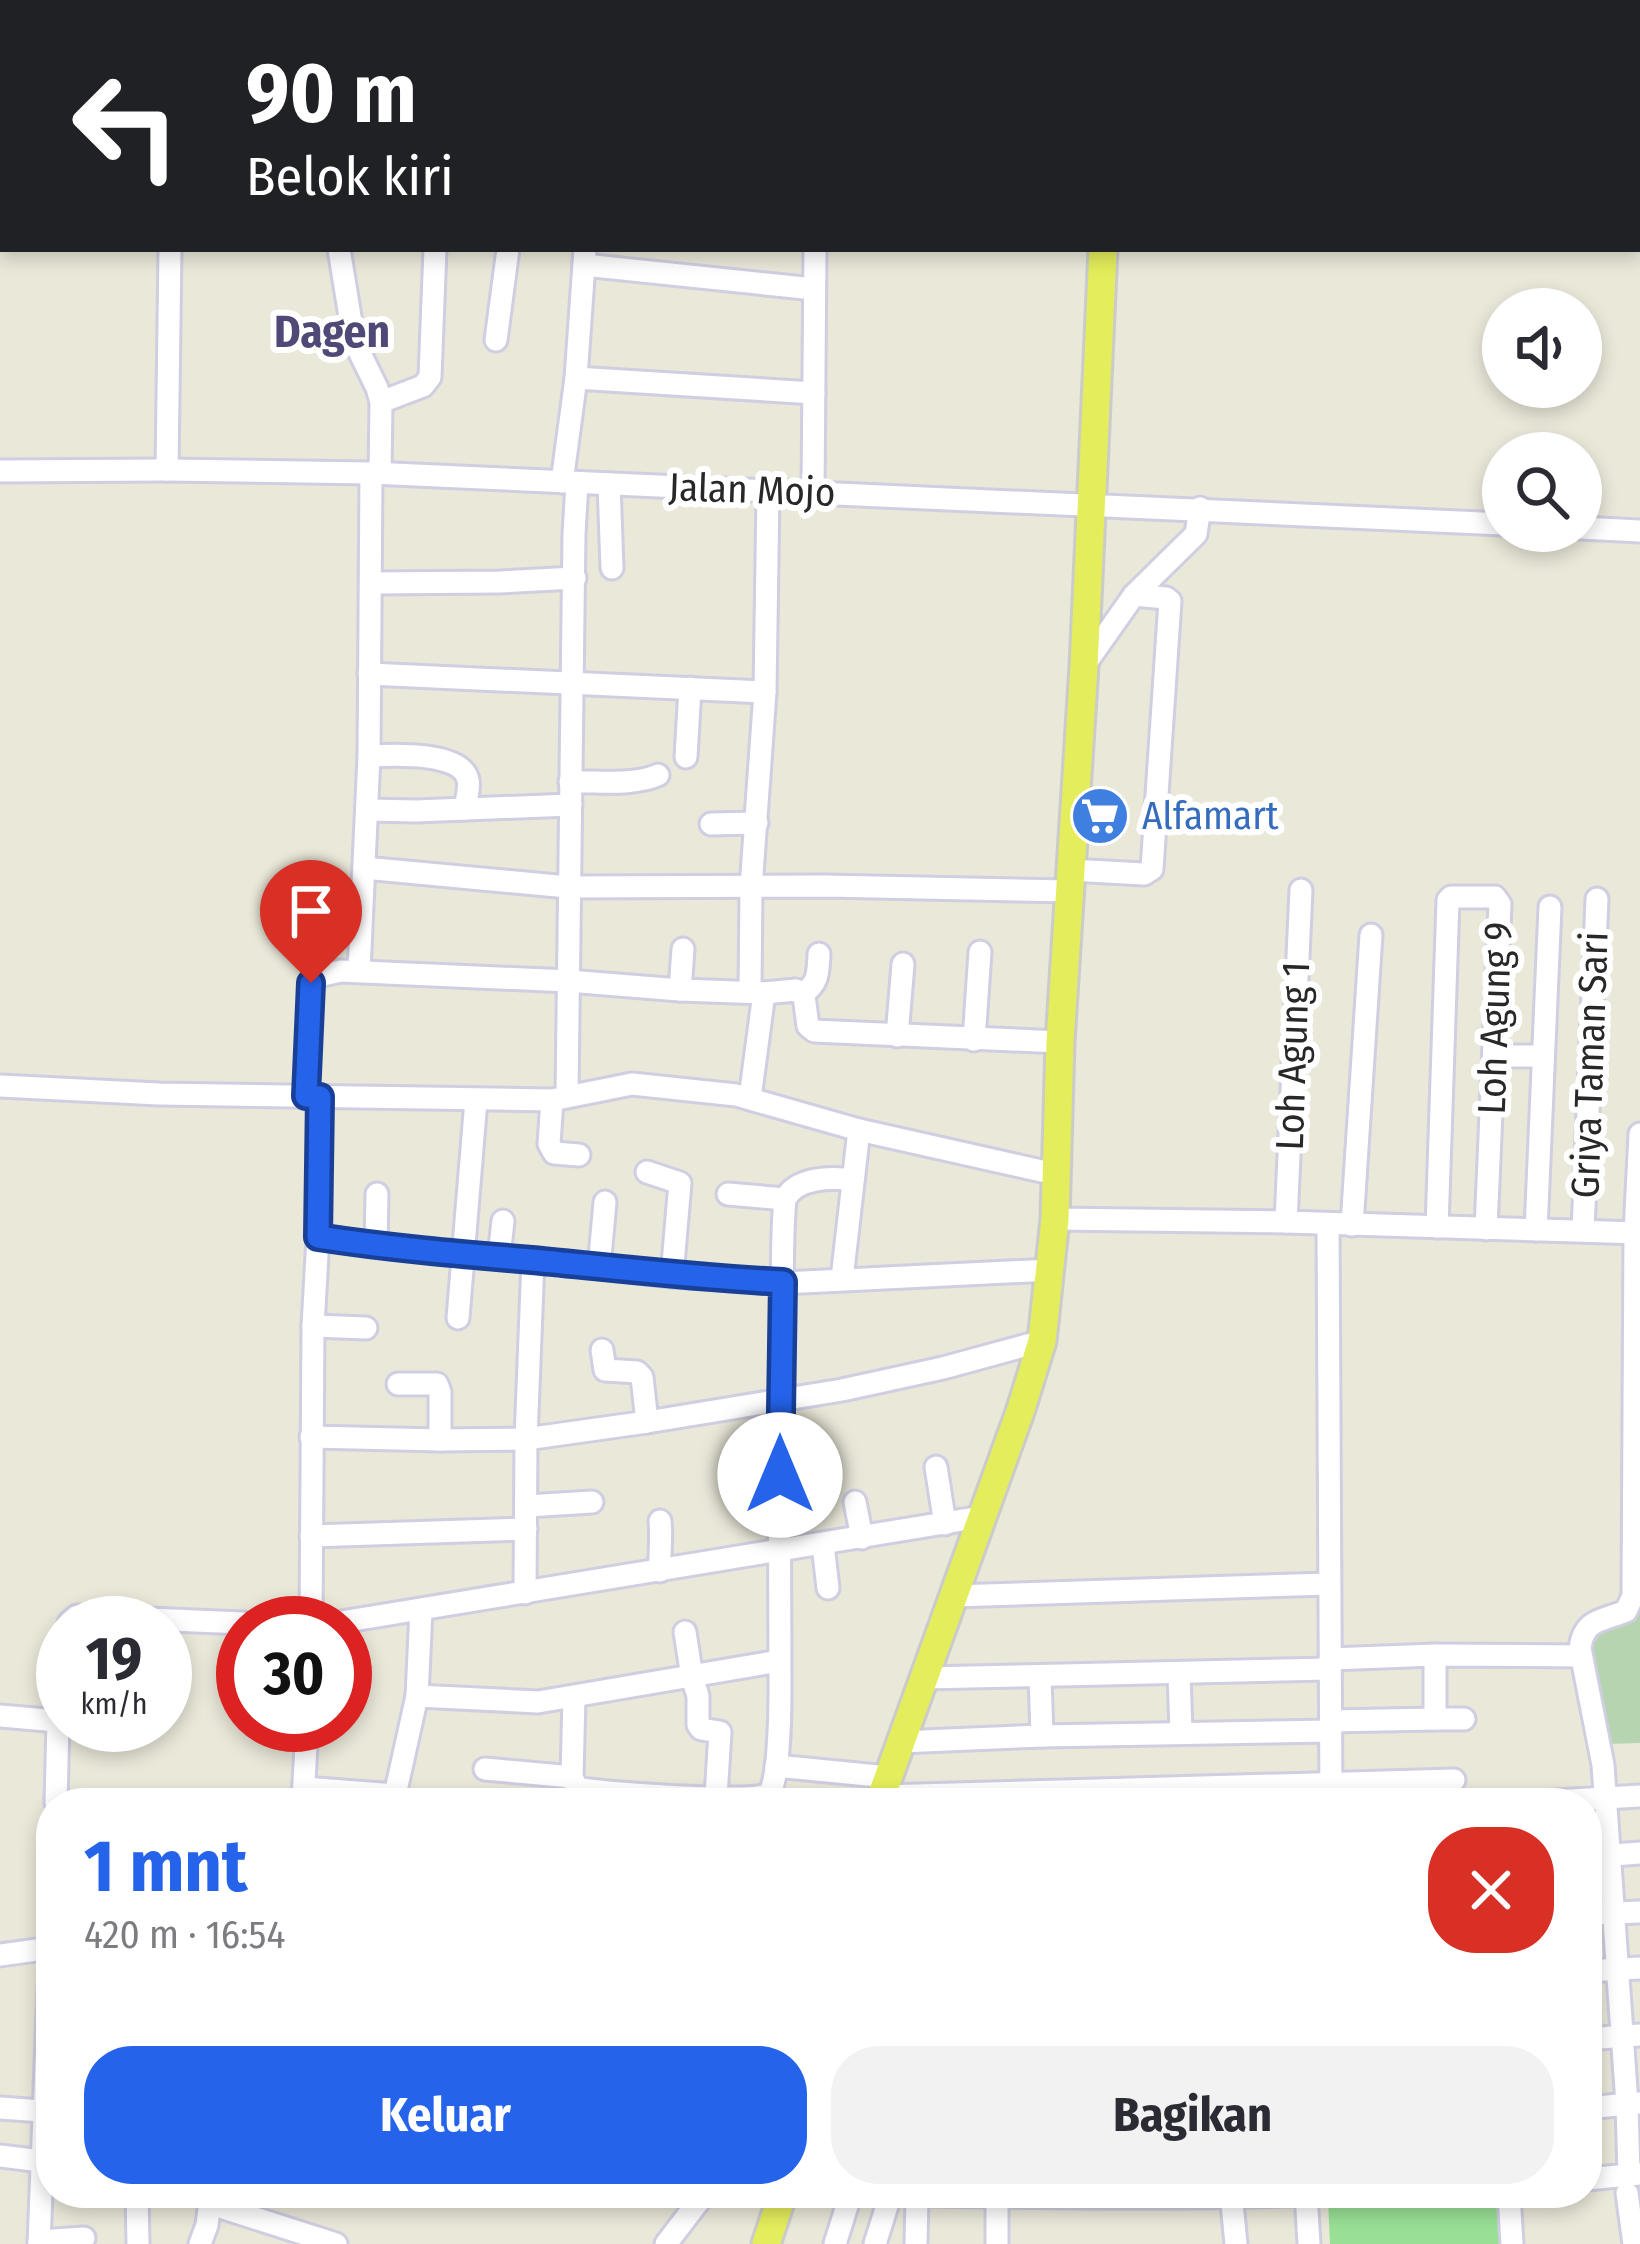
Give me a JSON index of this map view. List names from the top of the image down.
{
  "streets": {
    "street": [
      "Jalan Mojo",
      "Loh Agung 9",
      "Loh Agung 1",
      "Griya Taman Sari"
    ]
  },
  "districts": ["Dagen"],
  "places": {
    "supermarket": ["Alfamart"]
  },
  "page": {
    "turn": ["90 m", "Belok kiri"],
    "speed": "19 km/h",
    "limit": "30",
    "heading": ["1 mnt", "420 m · 16:54"],
    "buttons": ["Keluar", "Bagikan"]
  }
}
